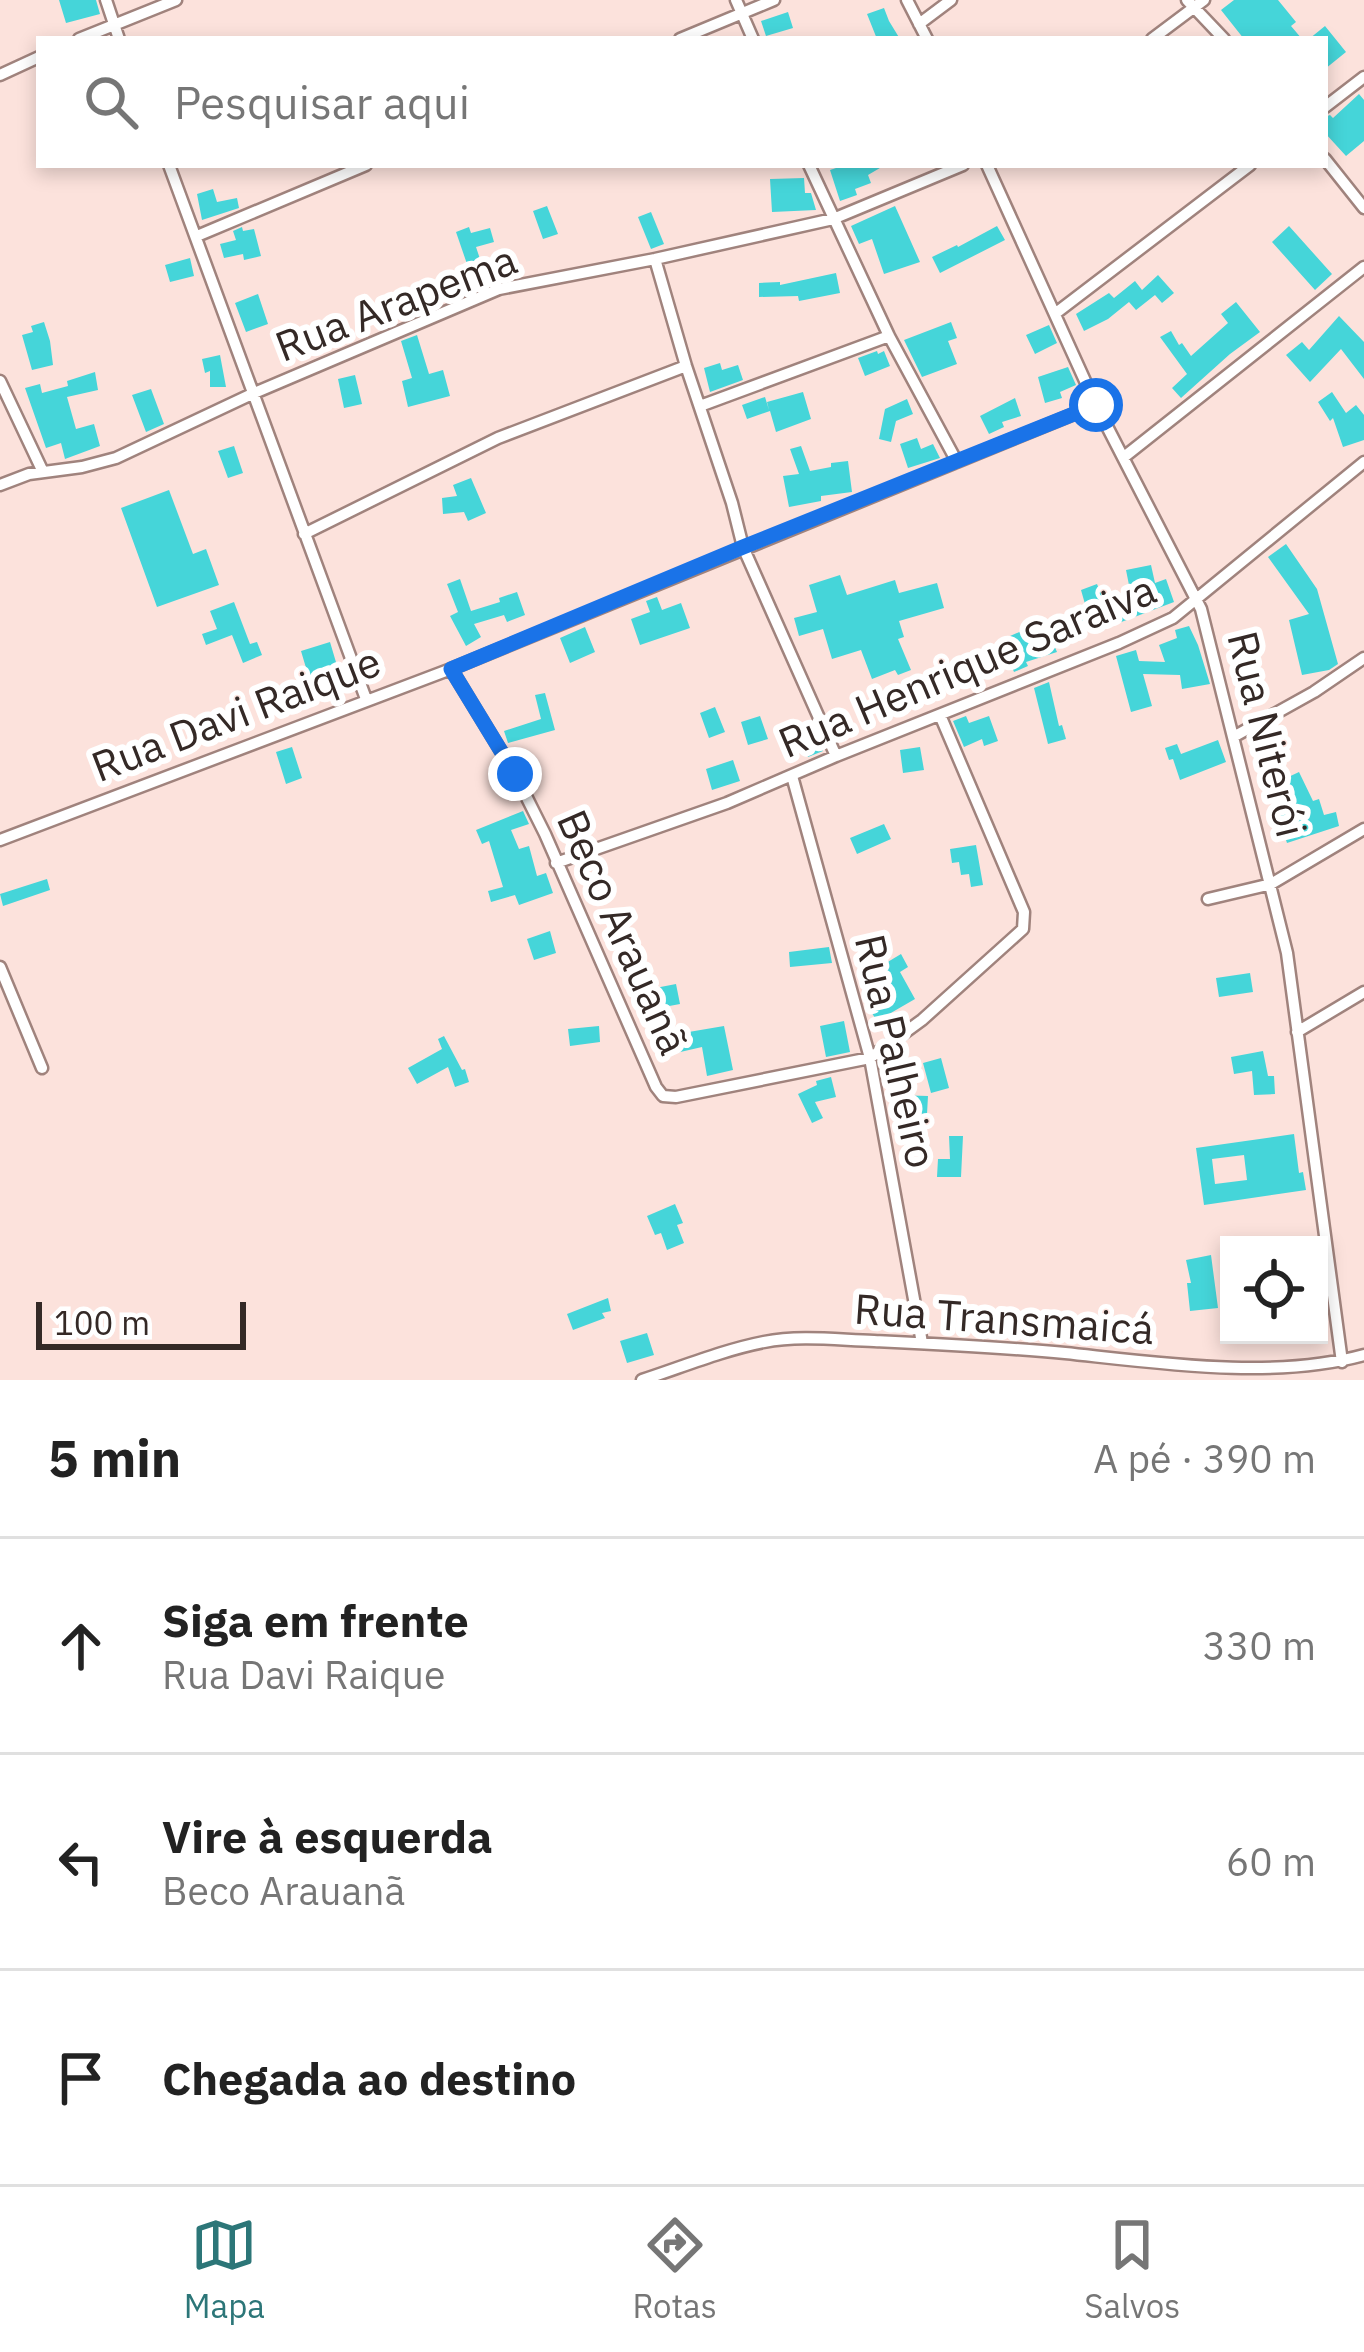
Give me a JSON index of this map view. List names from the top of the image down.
{
  "streets": {
    "street": [
      "Rua Arapema",
      "Rua Henrique Saraiva",
      "Rua Davi Raique",
      "Rua Niterói",
      "Beco Arauanã",
      "Rua Palheiro",
      "Rua Transmaicá"
    ]
  },
  "crossings": [
    ["Rua Henrique Saraiva", "Rua Niterói"],
    ["Rua Henrique Saraiva", "Beco Arauanã"],
    ["Rua Henrique Saraiva", "Rua Palheiro"],
    ["Rua Davi Raique", "Rua Niterói"],
    ["Rua Davi Raique", "Beco Arauanã"],
    ["Rua Niterói", "Rua Transmaicá"],
    ["Beco Arauanã", "Rua Palheiro"],
    ["Rua Palheiro", "Rua Transmaicá"]
  ],
  "scale_bar": "100 m",
  "page": {
    "search": "Pesquisar aqui",
    "scale": "100 m",
    "heading": ["5 min", "A pé · 390 m"],
    "list": [
      ["Siga em frente", "Rua Davi Raique", "330 m"],
      ["Vire à esquerda", "Beco Arauanã", "60 m"],
      "Chegada ao destino"
    ],
    "nav": ["Mapa", "Rotas", "Salvos"]
  }
}
